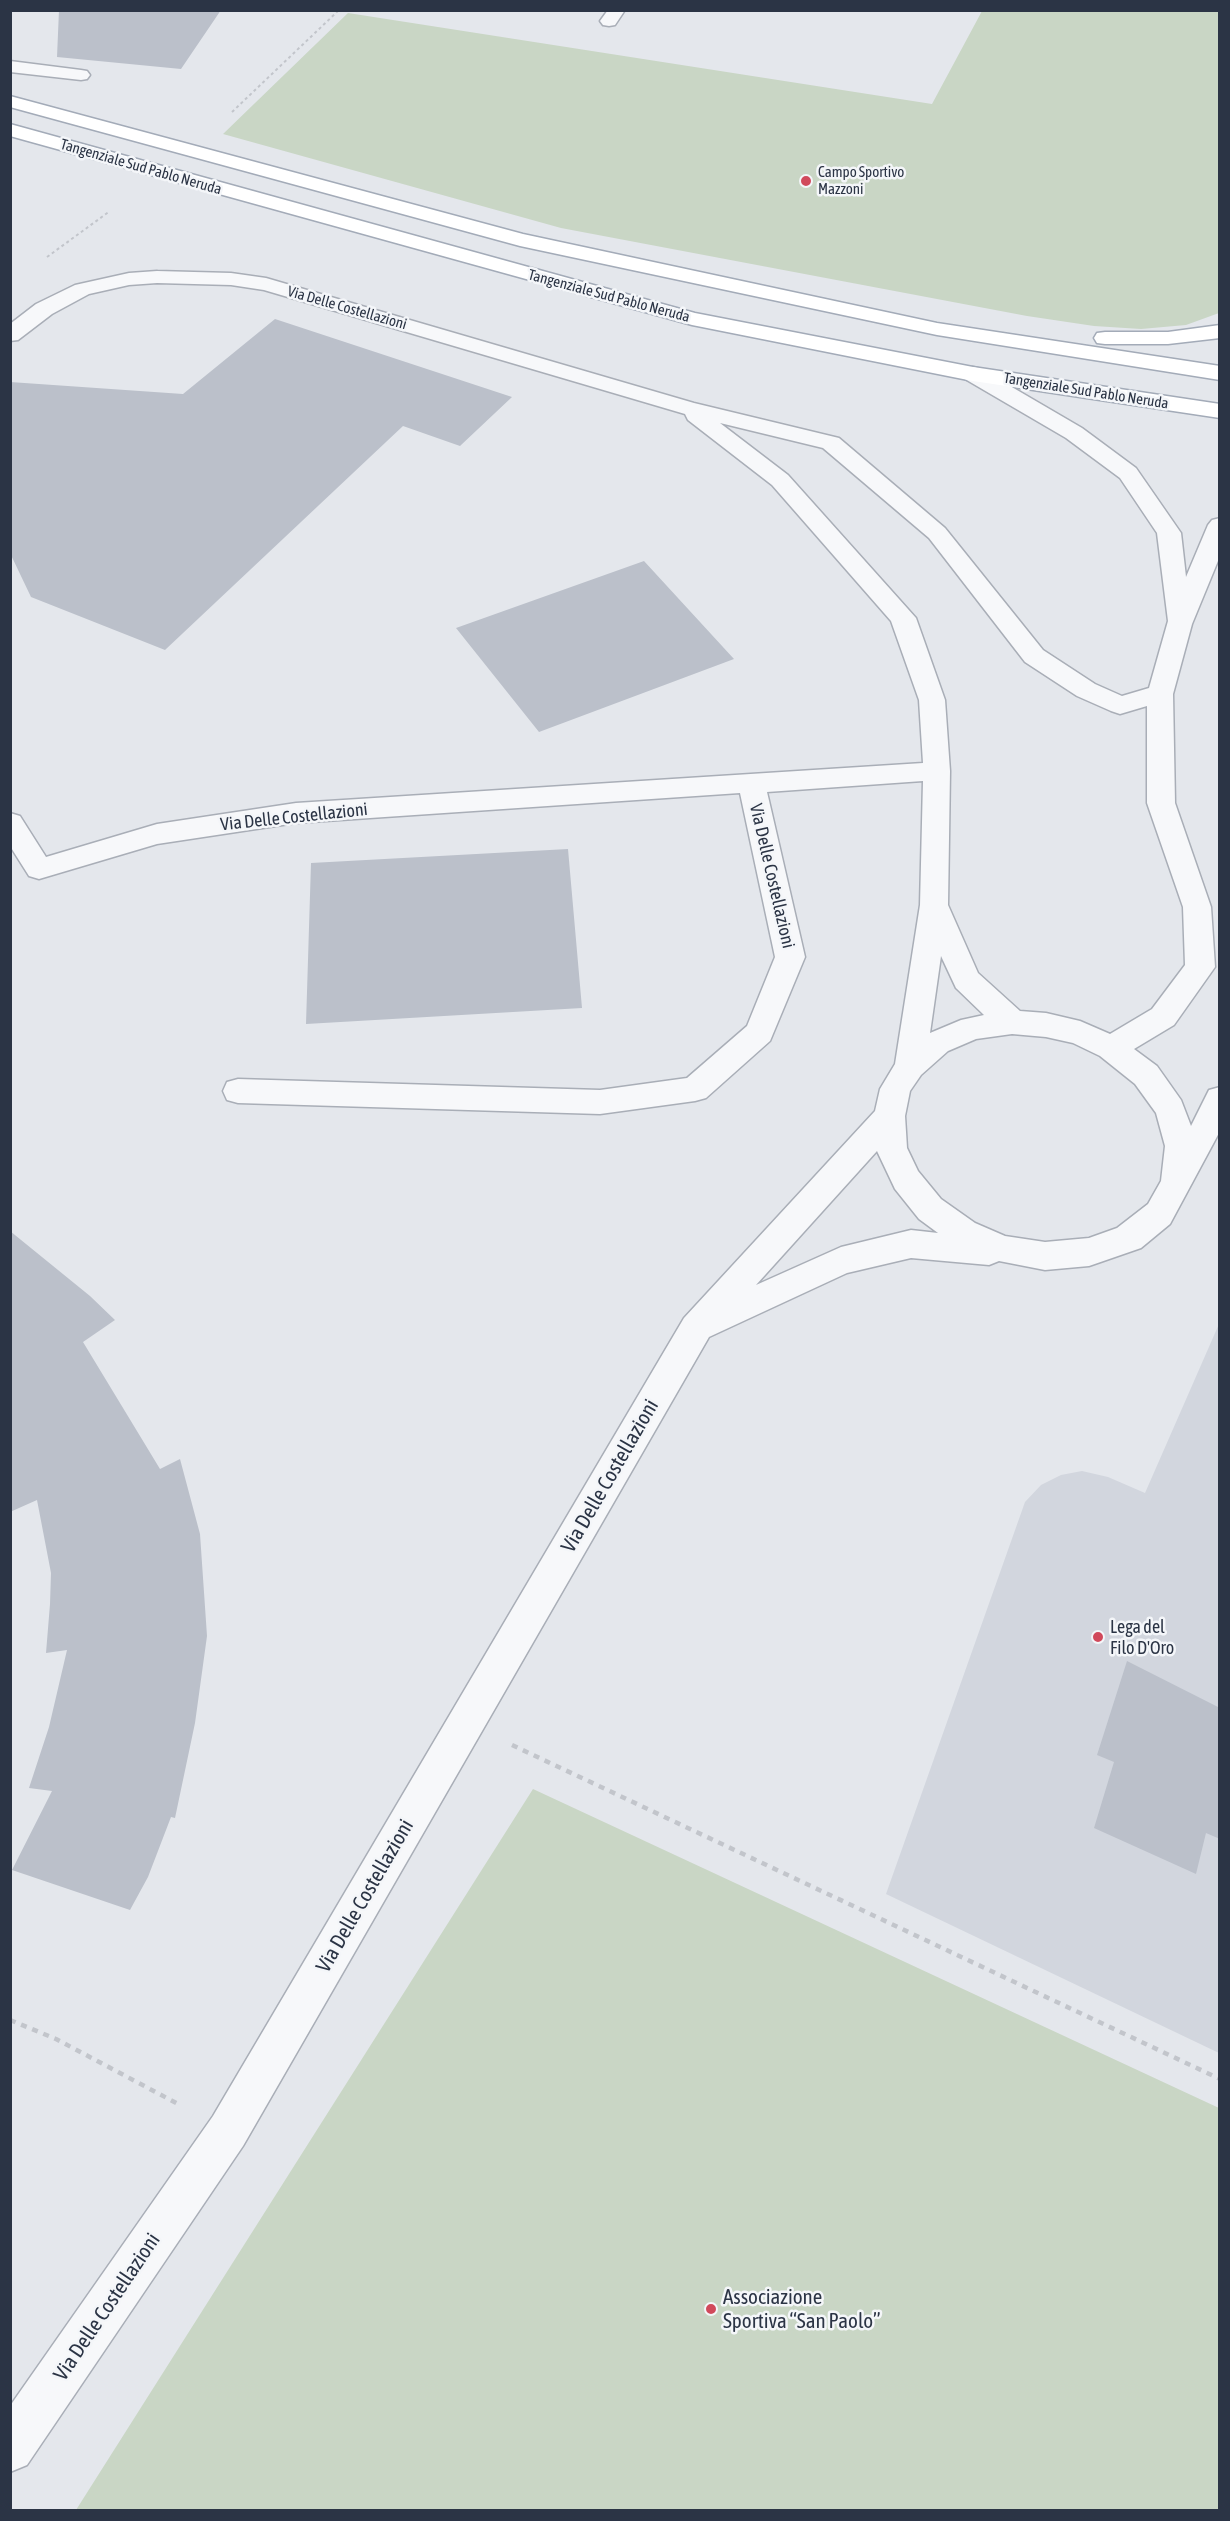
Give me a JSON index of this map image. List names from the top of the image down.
{
  "streets": {
    "main road": ["Tangenziale Sud Pablo Neruda"],
    "street": ["Via Delle Costellazioni"]
  },
  "places": ["Campo Sportivo Mazzoni", "Lega del Filo D'Oro", "Associazione Sportiva “San Paolo”"]
}
